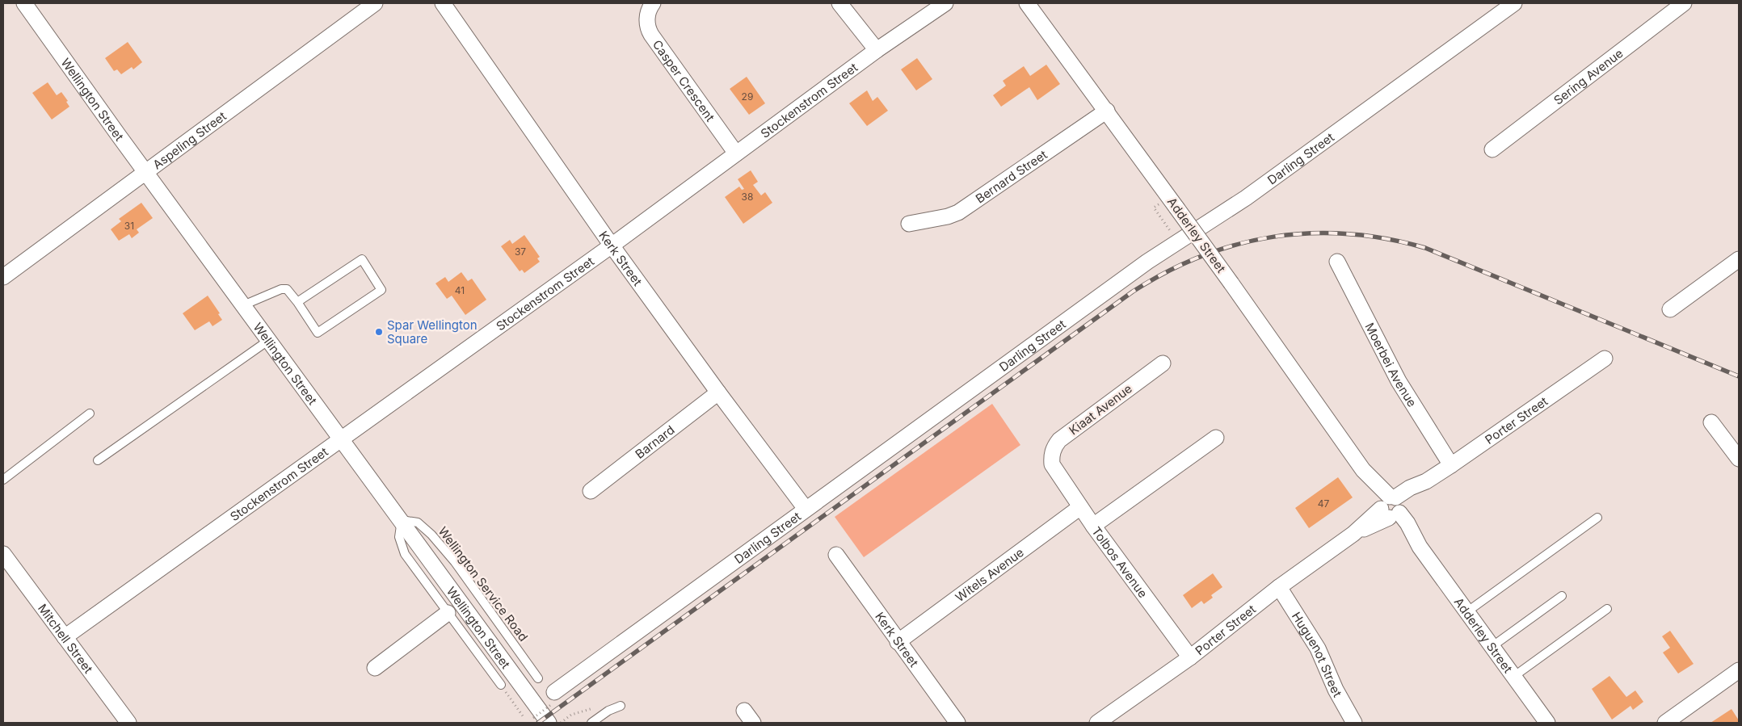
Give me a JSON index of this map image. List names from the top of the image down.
{
  "streets": {
    "street": [
      "Sering Avenue",
      "Casper Crescent",
      "Wellington Street",
      "Stockenstrom Street",
      "Aspeling Street",
      "Darling Street",
      "Bernard Street",
      "Adderley Street",
      "Kerk Street",
      "Moerbei Avenue",
      "Kiaat Avenue",
      "Porter Street",
      "Barnard",
      "Tolbos Avenue",
      "Witels Avenue",
      "Mitchell Street",
      "Huguenot Street"
    ],
    "lane": ["Wellington Service Road"]
  },
  "crossings": [
    ["Casper Crescent", "Stockenstrom Street"],
    ["Wellington Street", "Stockenstrom Street"],
    ["Wellington Street", "Aspeling Street"],
    ["Wellington Street", "Wellington Service Road"],
    ["Stockenstrom Street", "Kerk Street"],
    ["Stockenstrom Street", "Mitchell Street"],
    ["Darling Street", "Kerk Street"],
    ["Bernard Street", "Adderley Street"],
    ["Adderley Street", "Porter Street"],
    ["Kerk Street", "Barnard"],
    ["Kerk Street", "Witels Avenue"],
    ["Moerbei Avenue", "Porter Street"],
    ["Kiaat Avenue", "Tolbos Avenue"],
    ["Porter Street", "Tolbos Avenue"],
    ["Porter Street", "Huguenot Street"],
    ["Tolbos Avenue", "Witels Avenue"]
  ],
  "places": ["Spar Wellington Square"],
  "house_numbers": [
    "29",
    "38",
    "31",
    "37",
    "41",
    "47"
  ]
}
